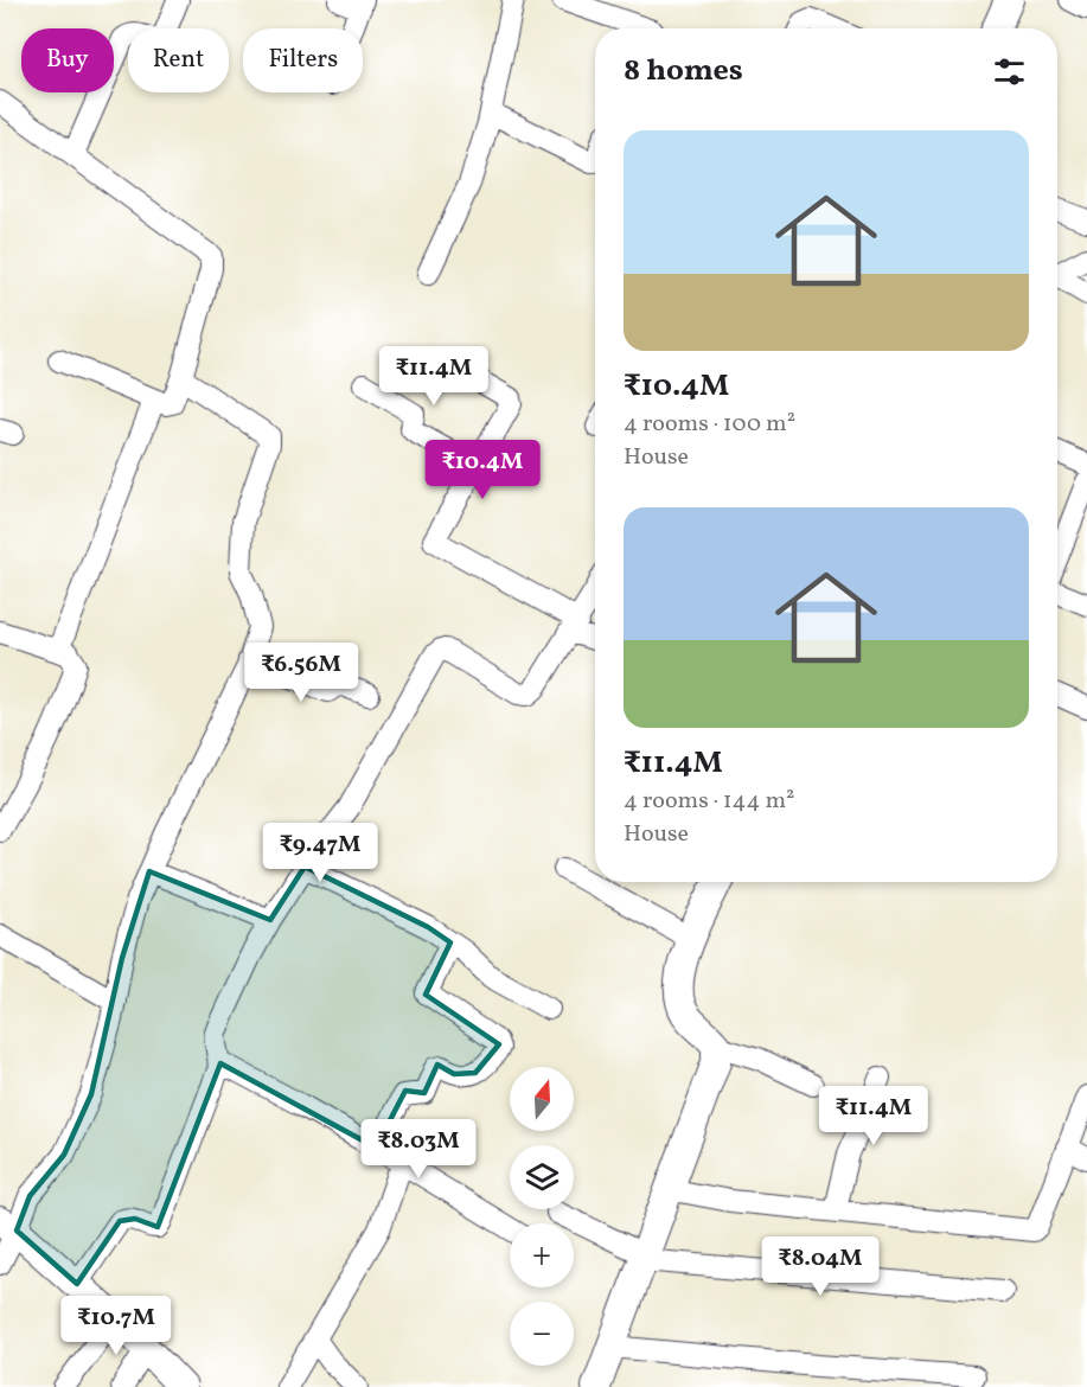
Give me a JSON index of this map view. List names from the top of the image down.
{
  "north": "top",
  "page": {
    "chip": ["Buy", "Rent", "Filters"],
    "heading": "8 homes",
    "list": [
      {
        "name": "₹10.4M",
        "note": "4 rooms · 100 m² · House"
      },
      {
        "name": "₹11.4M",
        "note": "4 rooms · 144 m² · House"
      }
    ],
    "price": [
      "₹11.4M",
      "₹10.4M",
      "₹6.56M",
      "₹9.47M",
      "₹11.4M",
      "₹8.03M",
      "₹8.04M",
      "₹10.7M"
    ],
    "map_buttons": ["+", "−"]
  }
}
